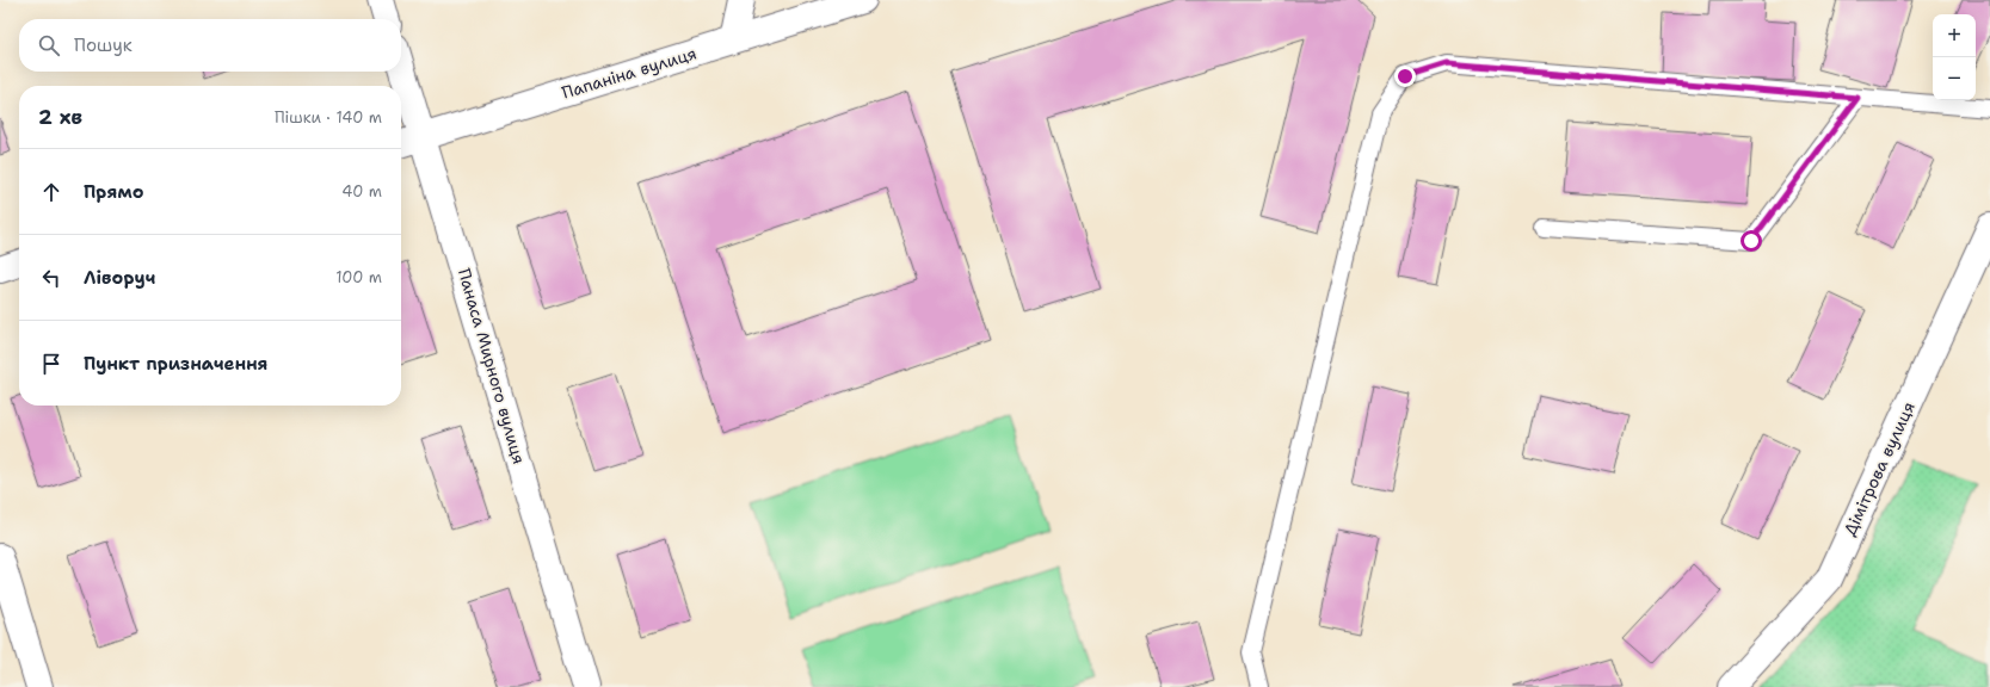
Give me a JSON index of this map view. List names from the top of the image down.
{
  "streets": {
    "street": ["Папаніна вулиця", "Панаса Мирного вулиця", "Дімітрова вулиця"]
  },
  "crossings": [
    ["Папаніна вулиця", "Панаса Мирного вулиця"]
  ],
  "page": {
    "map_buttons": ["+", "−"],
    "search": "Пошук",
    "heading": ["2 хв", "Пішки · 140 m"],
    "list": [
      ["Прямо", "40 m"],
      ["Ліворуч", "100 m"],
      "Пункт призначення"
    ]
  }
}
